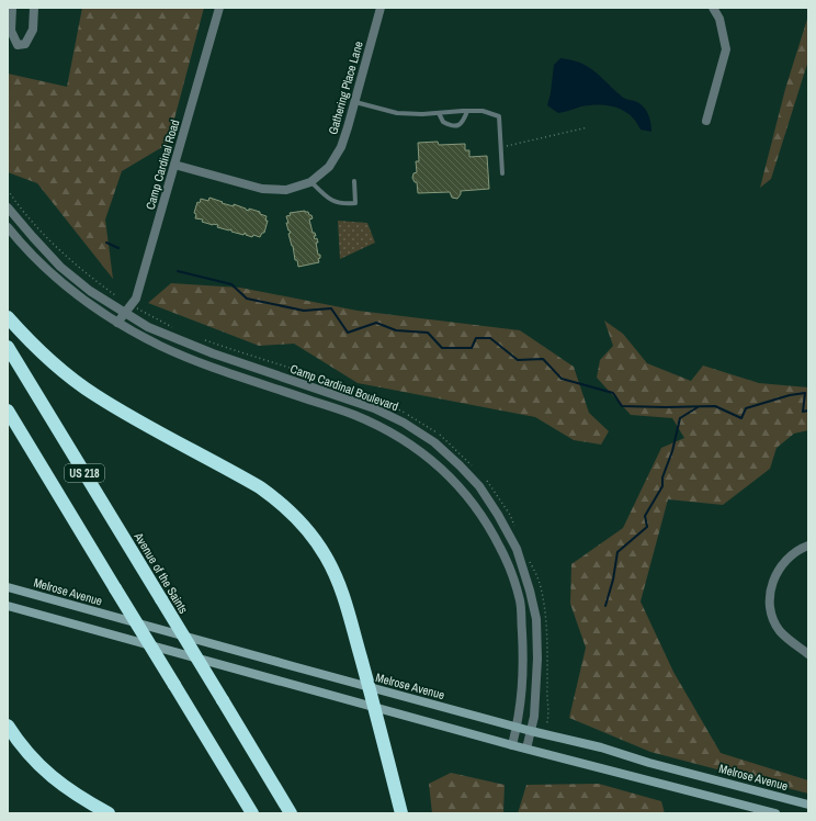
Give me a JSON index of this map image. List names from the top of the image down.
{
  "streets": {
    "highway": ["US 218", "Avenue of the Saints"],
    "main road": ["Melrose Avenue"],
    "street": ["Gathering Place Lane", "Camp Cardinal Road", "Camp Cardinal Boulevard"]
  },
  "crossings": [
    ["Gathering Place Lane", "Camp Cardinal Road"],
    ["Camp Cardinal Road", "Camp Cardinal Boulevard"],
    ["Camp Cardinal Boulevard", "Melrose Avenue"]
  ]
}
